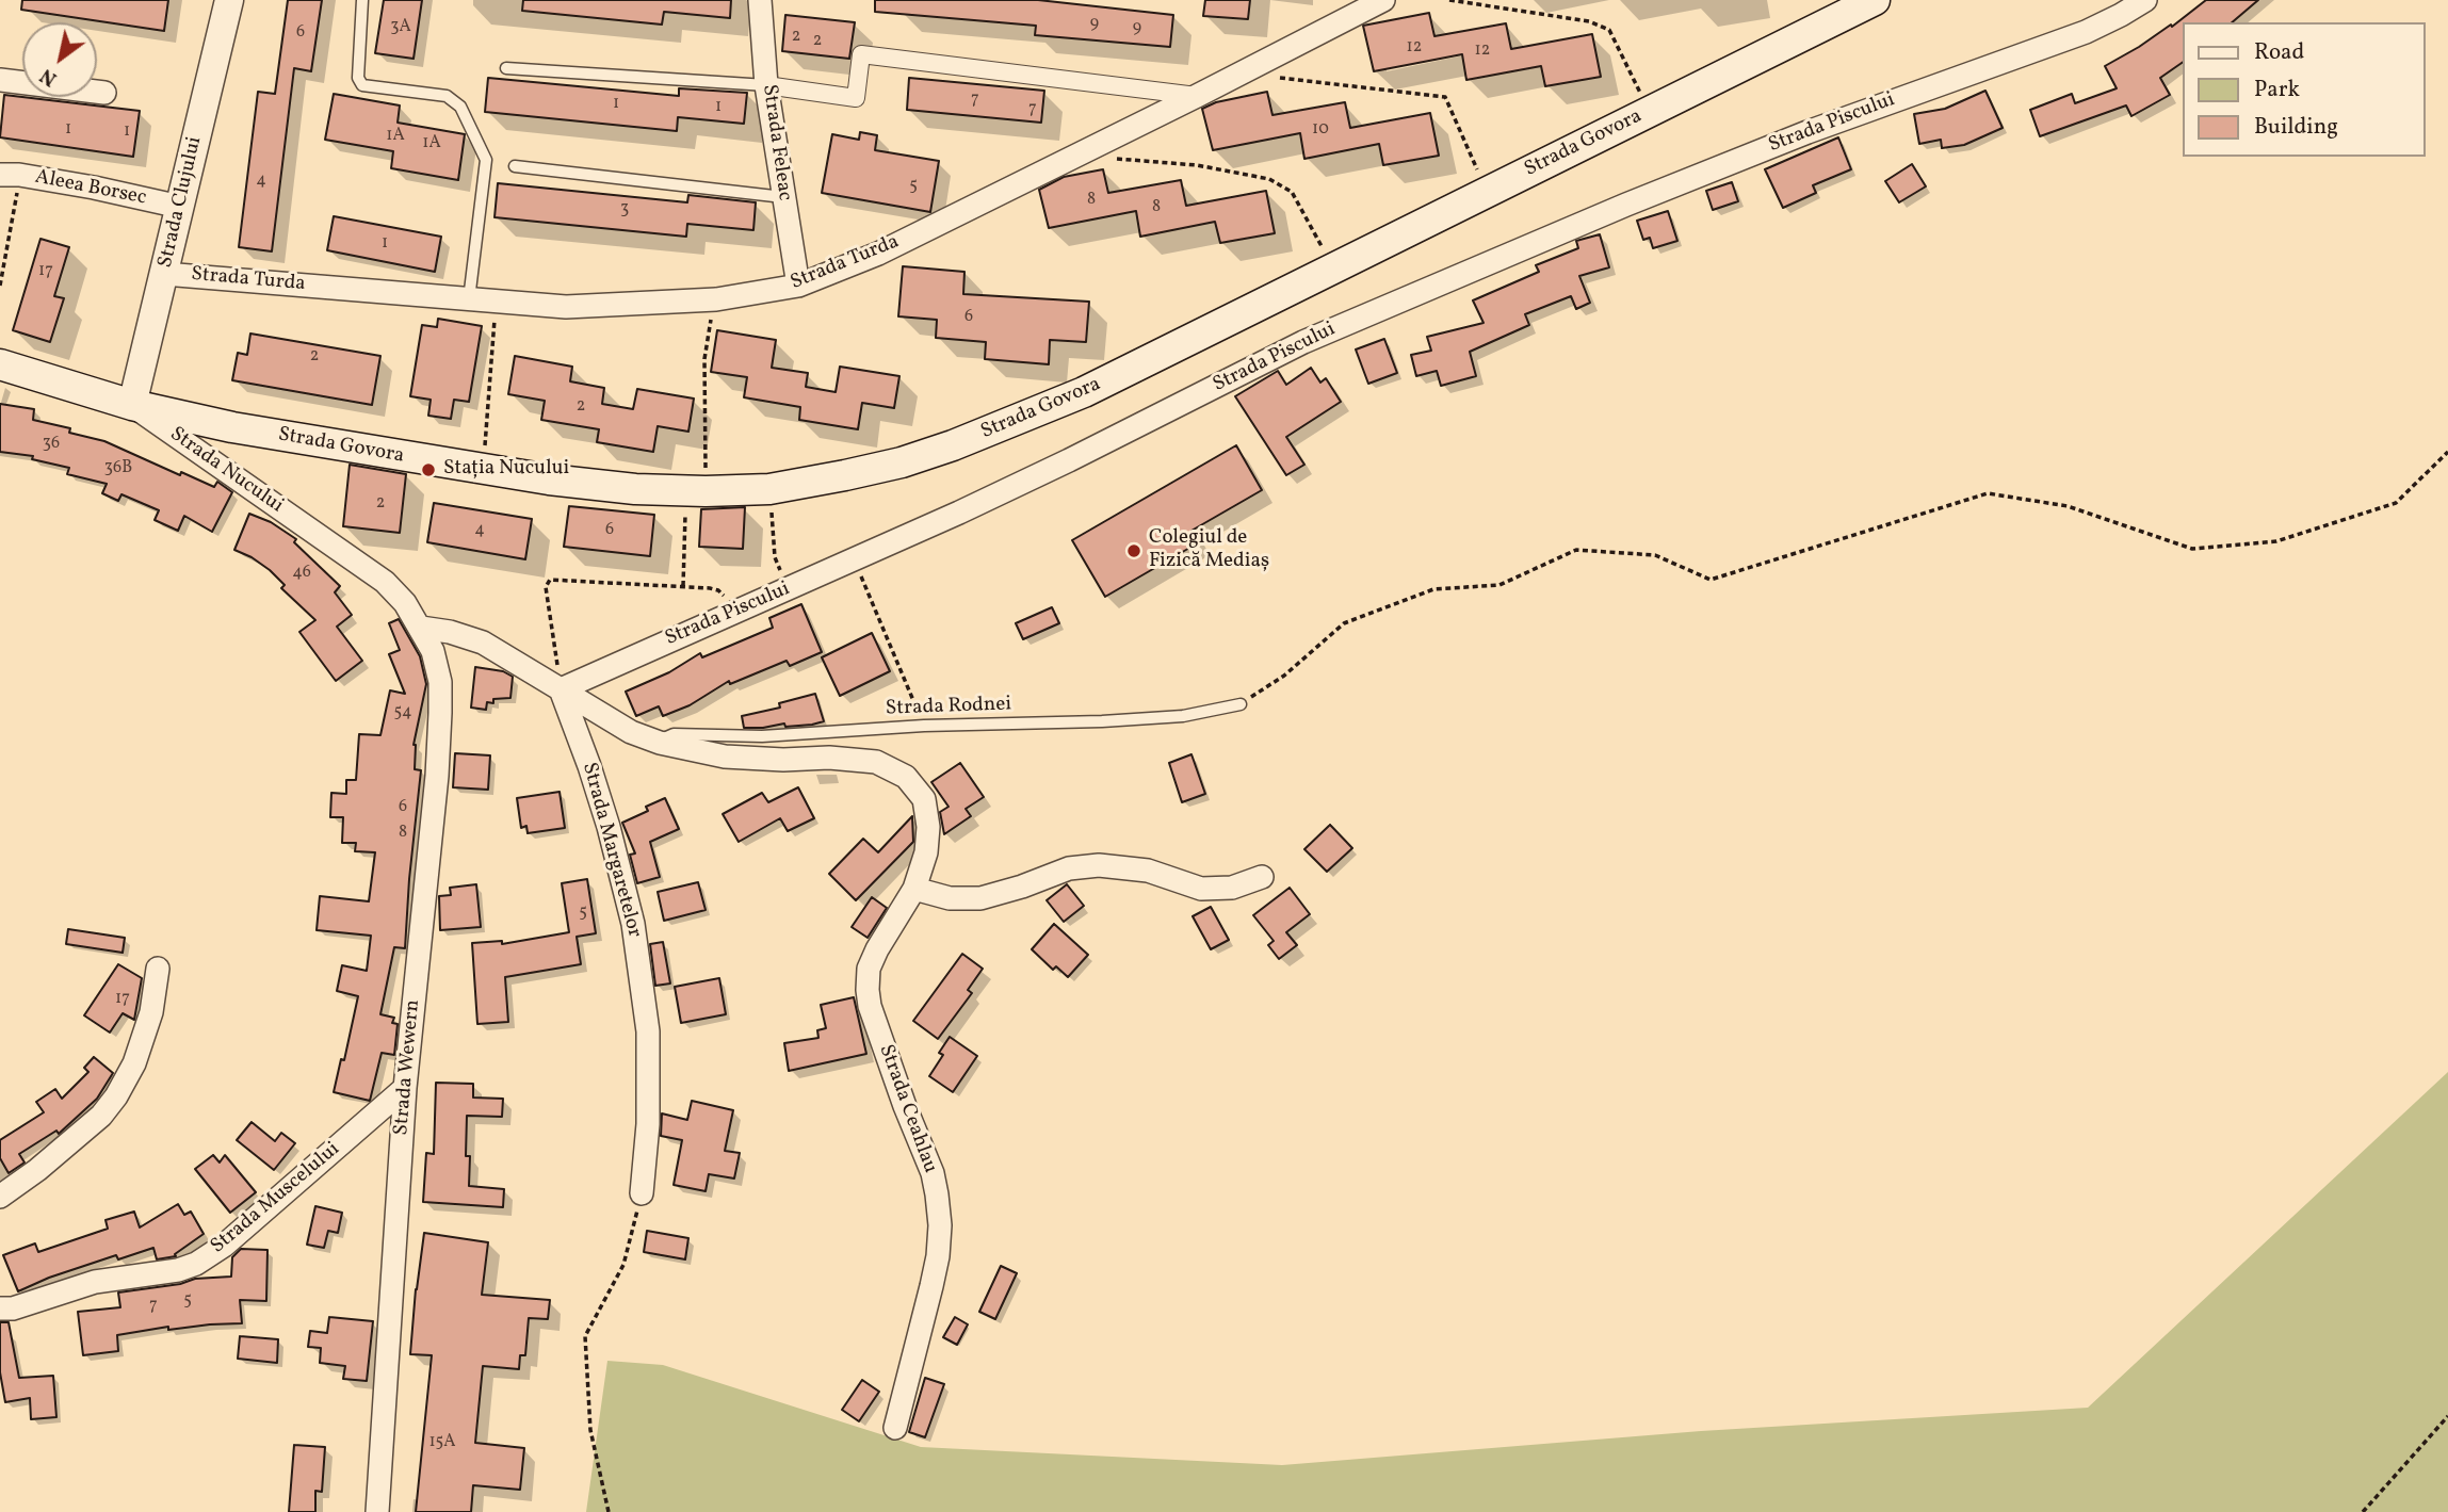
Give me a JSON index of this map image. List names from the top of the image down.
{
  "streets": {
    "main road": ["Strada Govora", "Strada Nucului"],
    "street": [
      "Strada Piscului",
      "Strada Feleac",
      "Aleea Borsec",
      "Strada Clujului",
      "Strada Turda",
      "Strada Margaretelor",
      "Strada Wewern",
      "Strada Ceahlau",
      "Strada Muscelului"
    ],
    "lane": ["Strada Rodnei"]
  },
  "crossings": [
    ["Strada Piscului", "Strada Margaretelor"],
    ["Strada Piscului", "Strada Ceahlau"],
    ["Strada Feleac", "Strada Turda"],
    ["Strada Govora", "Strada Clujului"],
    ["Strada Govora", "Strada Nucului"],
    ["Aleea Borsec", "Strada Clujului"],
    ["Strada Clujului", "Strada Turda"],
    ["Strada Clujului", "Strada Nucului"],
    ["Strada Nucului", "Strada Wewern"],
    ["Strada Rodnei", "Strada Ceahlau"],
    ["Strada Margaretelor", "Strada Ceahlau"],
    ["Strada Wewern", "Strada Muscelului"]
  ],
  "places": ["Stația Nucului", "Colegiul de Fizică Mediaș"],
  "house_numbers": [
    "9",
    "3A",
    "9",
    "6",
    "2",
    "2",
    "12",
    "12",
    "7",
    "1",
    "1",
    "7",
    "1",
    "10",
    "1",
    "1A",
    "1A",
    "4",
    "5",
    "8",
    "8",
    "3",
    "1",
    "17",
    "6",
    "2",
    "2",
    "36",
    "36B",
    "2",
    "4",
    "6",
    "46",
    "54",
    "6",
    "8",
    "5",
    "17",
    "5",
    "7",
    "15A"
  ],
  "legend": ["Road", "Park", "Building"],
  "north": "bottom left"
}
